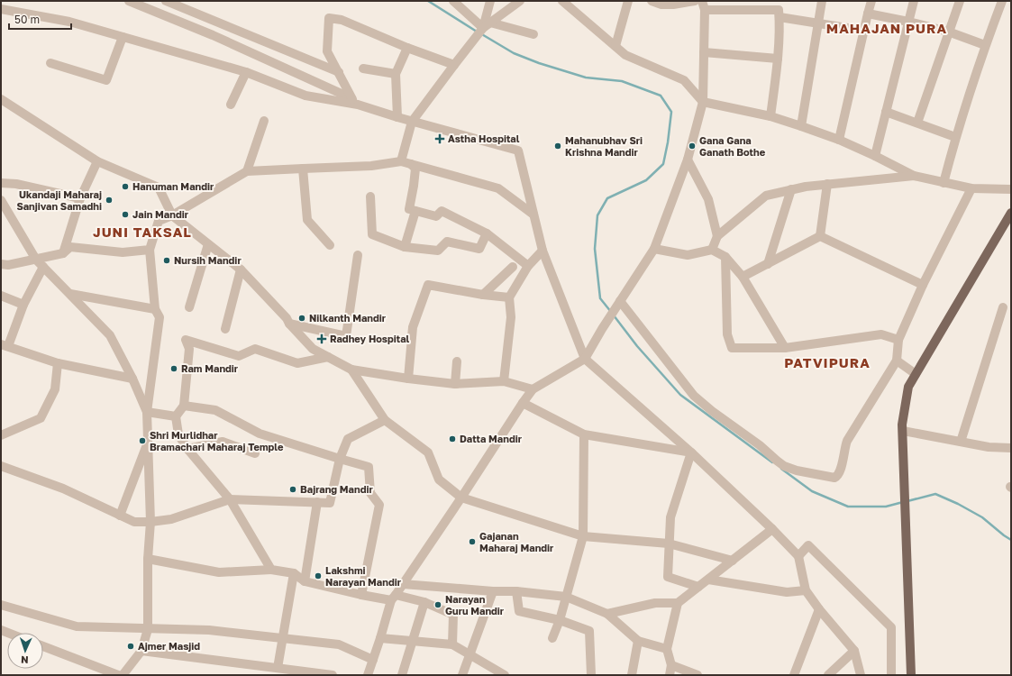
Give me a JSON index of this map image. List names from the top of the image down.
{
  "districts": ["MAHAJAN PURA", "JUNI TAKSAL", "PATVIPURA"],
  "places": {
    "health": ["Astha Hospital", "Radhey Hospital"],
    "other": [
      "Mahanubhav Sri Krishna Mandir",
      "Gana Gana Ganath Bothe",
      "Hanuman Mandir",
      "Ukandaji Maharaj Sanjivan Samadhi",
      "Jain Mandir",
      "Nursih Mandir",
      "Nilkanth Mandir",
      "Ram Mandir",
      "Datta Mandir",
      "Shri Murlidhar Bramachari Maharaj Temple",
      "Bajrang Mandir",
      "Gajanan Maharaj Mandir",
      "Lakshmi Narayan Mandir",
      "Narayan Guru Mandir",
      "Ajmer Masjid"
    ]
  },
  "scale_bar": "50 m",
  "north": "bottom"
}
